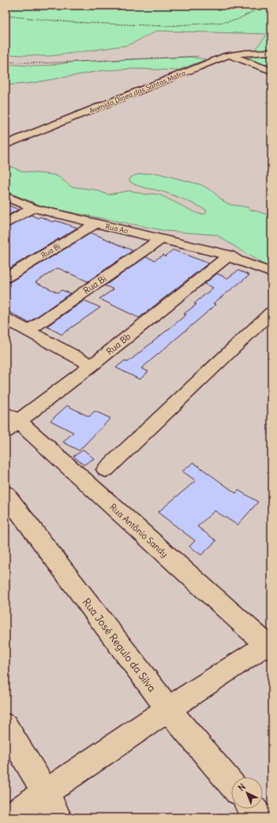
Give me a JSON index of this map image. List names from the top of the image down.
{
  "streets": {
    "street": [
      "Avenida Dinea dos Santos Mafra",
      "Rua Ao",
      "Rua Bj",
      "Rua Bi",
      "Rua Bb",
      "Rua Antônio Sandy",
      "Rua José Regulo da Silva"
    ]
  },
  "crossings": [
    ["Rua Ao", "Rua Bj"],
    ["Rua Ao", "Rua Bi"],
    ["Rua Ao", "Rua Bb"],
    ["Rua Bb", "Rua Antônio Sandy"]
  ],
  "north": "top left"
}
